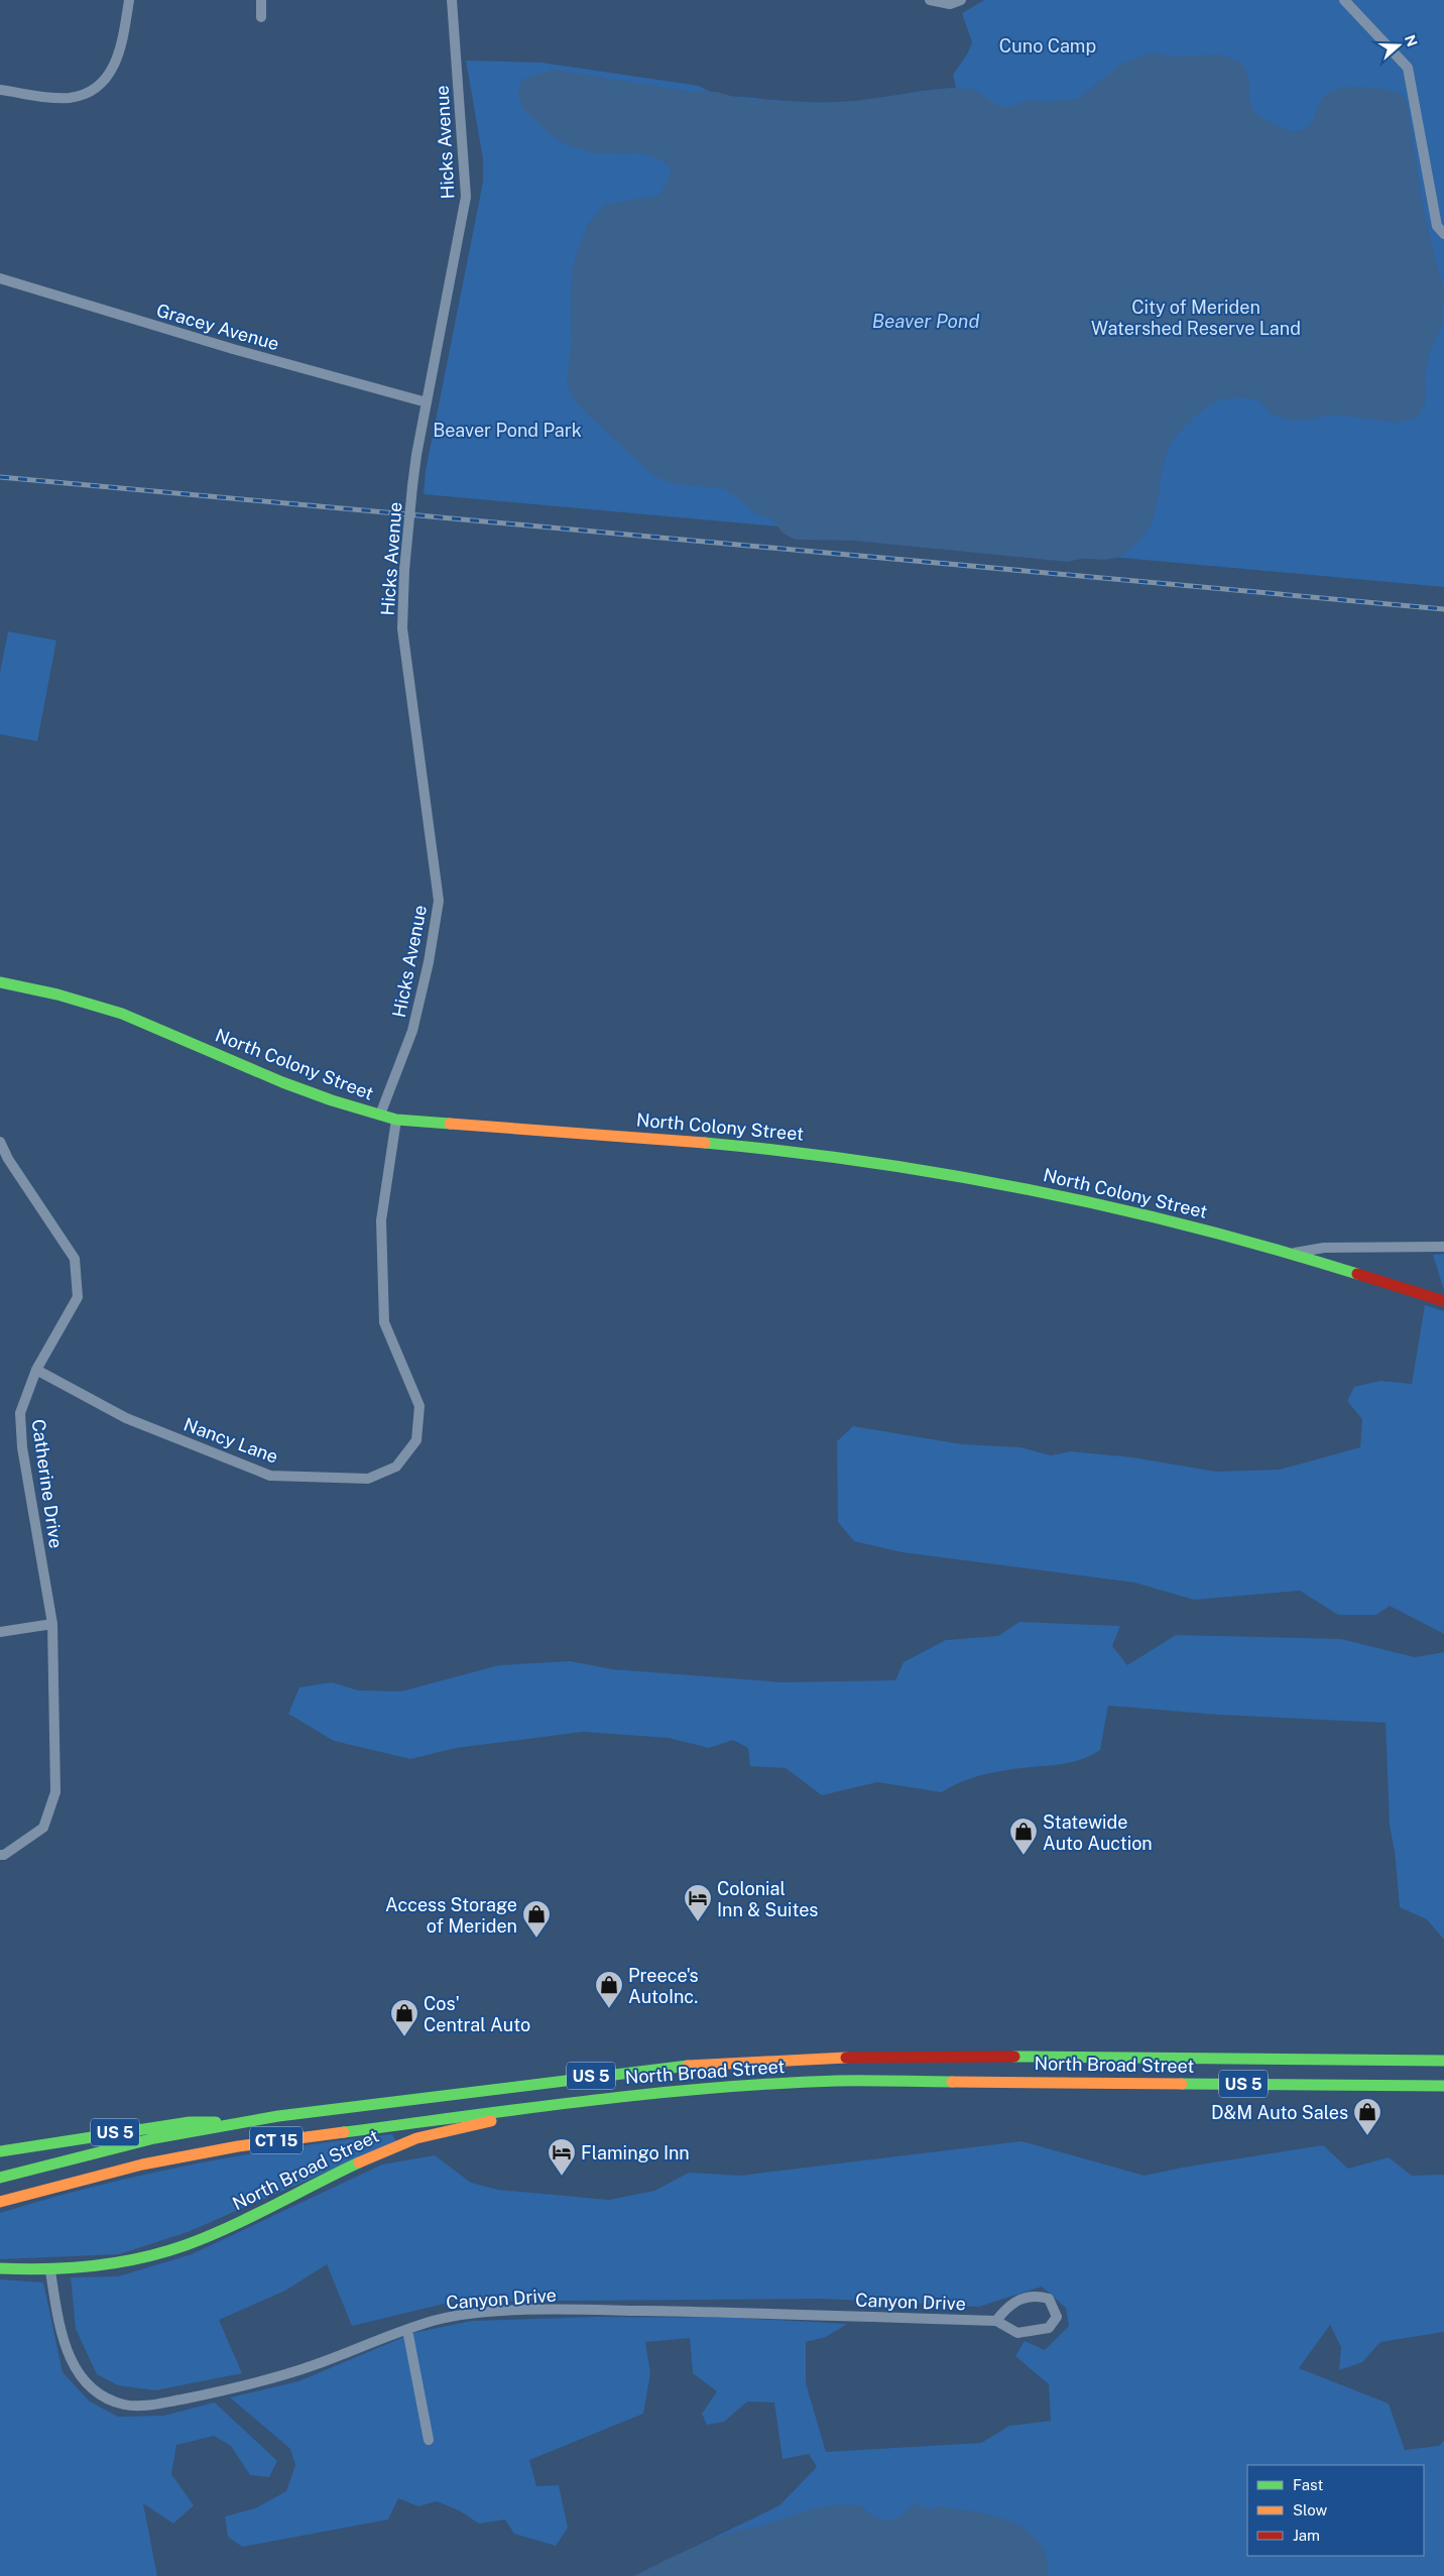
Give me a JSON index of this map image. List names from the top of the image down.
{
  "streets": {
    "main road": [
      "North Colony Street",
      "North Broad Street",
      "US 5",
      "CT 15"
    ],
    "street": [
      "Hicks Avenue",
      "Gracey Avenue",
      "Nancy Lane",
      "Catherine Drive",
      "Canyon Drive"
    ]
  },
  "crossings": [
    ["Hicks Avenue", "Gracey Avenue"],
    ["Hicks Avenue", "North Colony Street"],
    ["North Colony Street", "Nancy Lane"],
    ["Nancy Lane", "Catherine Drive"],
    ["North Broad Street", "CT 15"],
    ["North Broad Street", "Canyon Drive"]
  ],
  "water": ["Beaver Pond"],
  "parks": ["Cuno Camp", "City of Meriden Watershed Reserve Land", "Beaver Pond Park"],
  "places": {
    "shop": [
      "Statewide Auto Auction",
      "Access Storage of Meriden",
      "Preece's AutoInc.",
      "Cos' Central Auto",
      "D&M Auto Sales"
    ],
    "hotel": ["Colonial Inn & Suites", "Flamingo Inn"]
  },
  "legend": ["Fast", "Slow", "Jam"],
  "north": "right"
}
